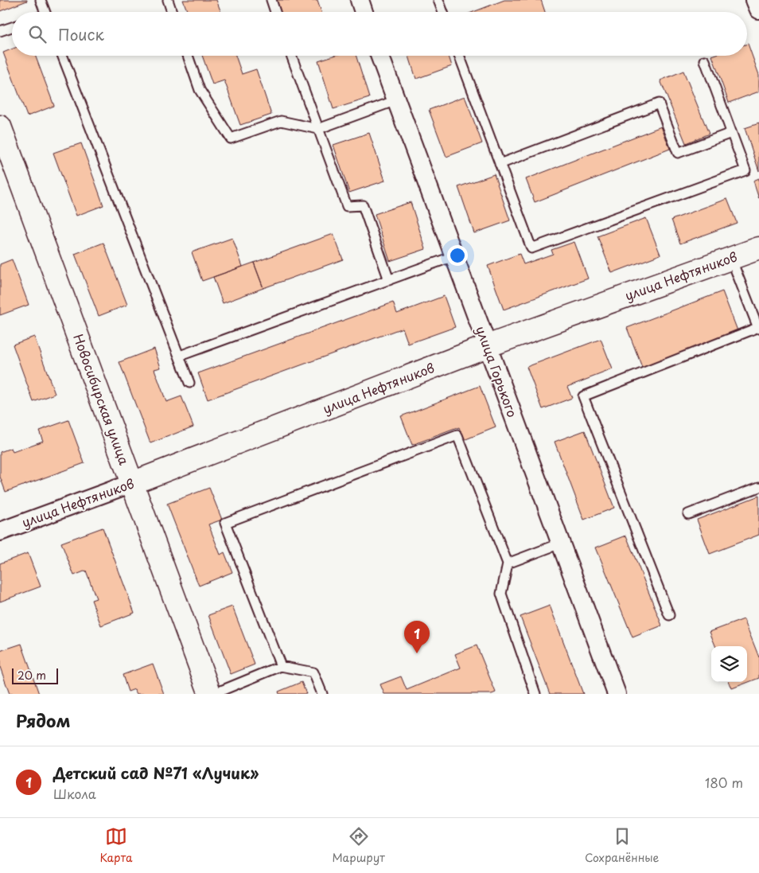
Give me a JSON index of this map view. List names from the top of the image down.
{
  "streets": {
    "main road": ["улица Нефтяников", "Новосибирская улица"],
    "street": ["улица Горького"]
  },
  "crossings": [
    ["улица Нефтяников", "улица Горького"],
    ["улица Нефтяников", "Новосибирская улица"]
  ],
  "scale_bar": "20 m",
  "page": {
    "search": "Поиск",
    "pins": "1",
    "scale": "20 m",
    "heading": "Рядом",
    "list": [
      {
        "mark": "1",
        "name": "Детский сад №71 «Лучик»",
        "note": "Школа",
        "value": "180 m"
      }
    ],
    "nav": ["Карта", "Маршрут", "Сохранённые"]
  }
}
